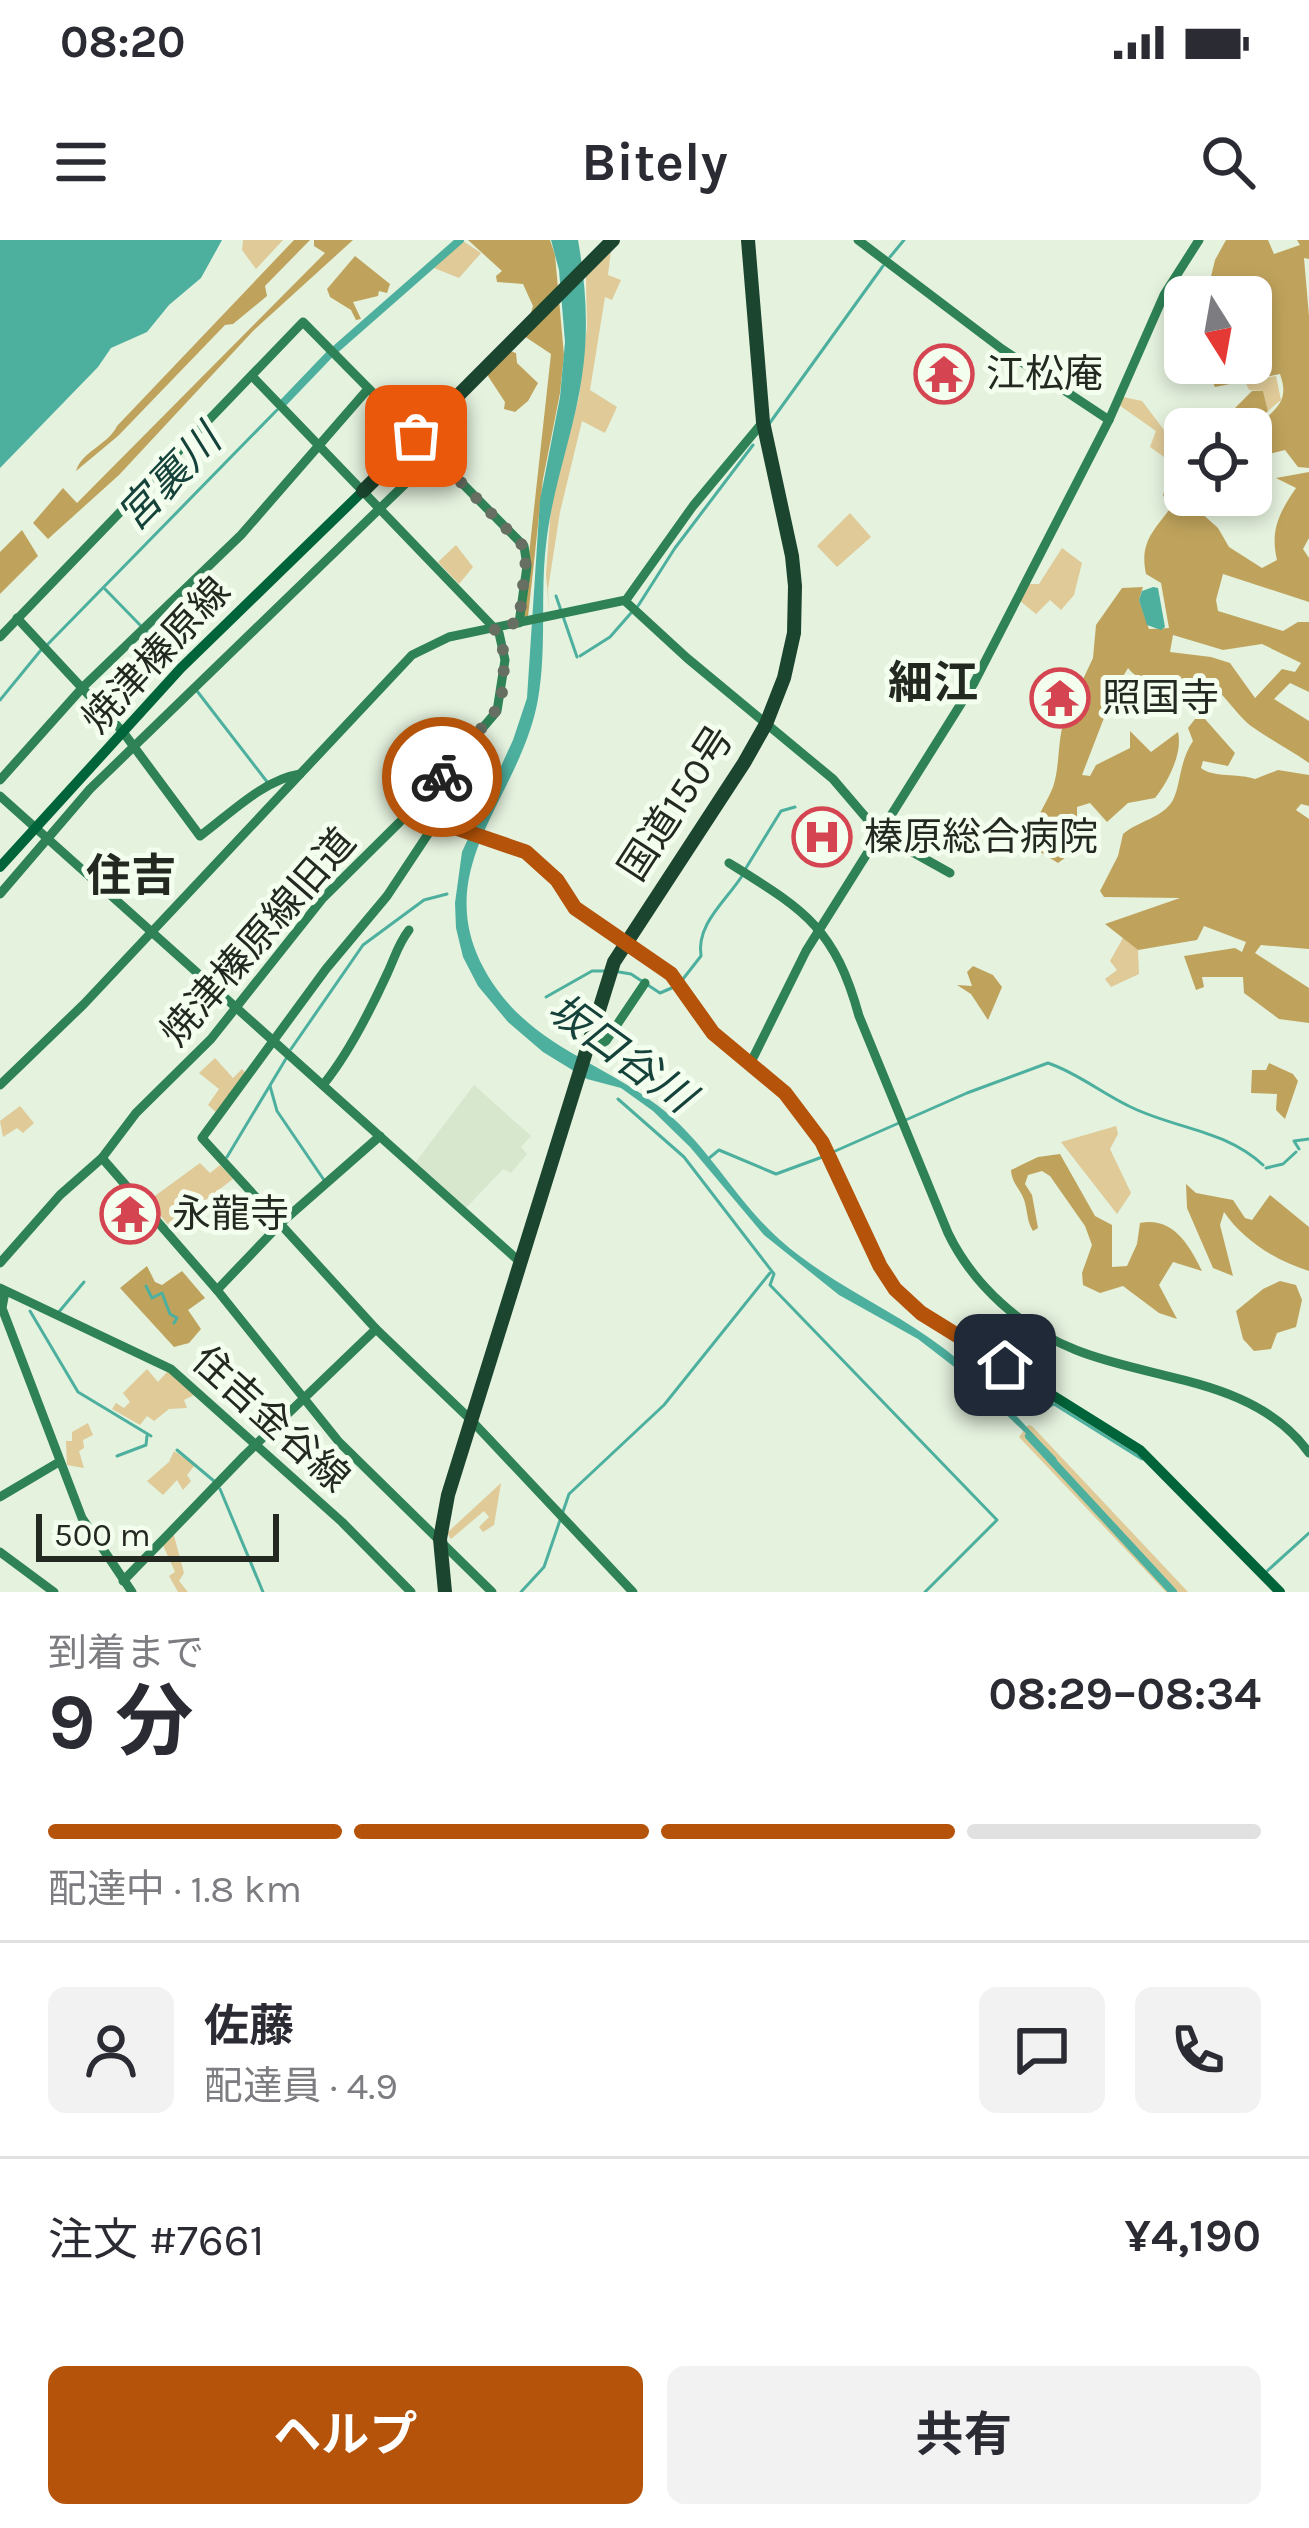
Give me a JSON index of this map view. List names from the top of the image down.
{
  "streets": {
    "highway": ["国道150号"],
    "main road": ["焼津榛原線"],
    "street": ["焼津榛原線旧道", "住吉金谷線"]
  },
  "districts": ["細江", "住吉"],
  "water": ["宮裏川", "坂口谷川"],
  "places": {
    "temple": ["江松庵", "照国寺", "永龍寺"],
    "hospital": ["榛原総合病院"]
  },
  "scale_bar": "500 m",
  "north": "bottom",
  "page": {
    "status": "08:20",
    "header": "Bitely",
    "scale": "500 m",
    "heading": ["9 分", "到着まで", "08:29–08:34"],
    "panel": [
      "佐藤",
      "配達員 · 4.9",
      "注文 #7661",
      "¥4,190"
    ],
    "bar": "配達中 · 1.8 km",
    "buttons": ["ヘルプ", "共有"]
  }
}
